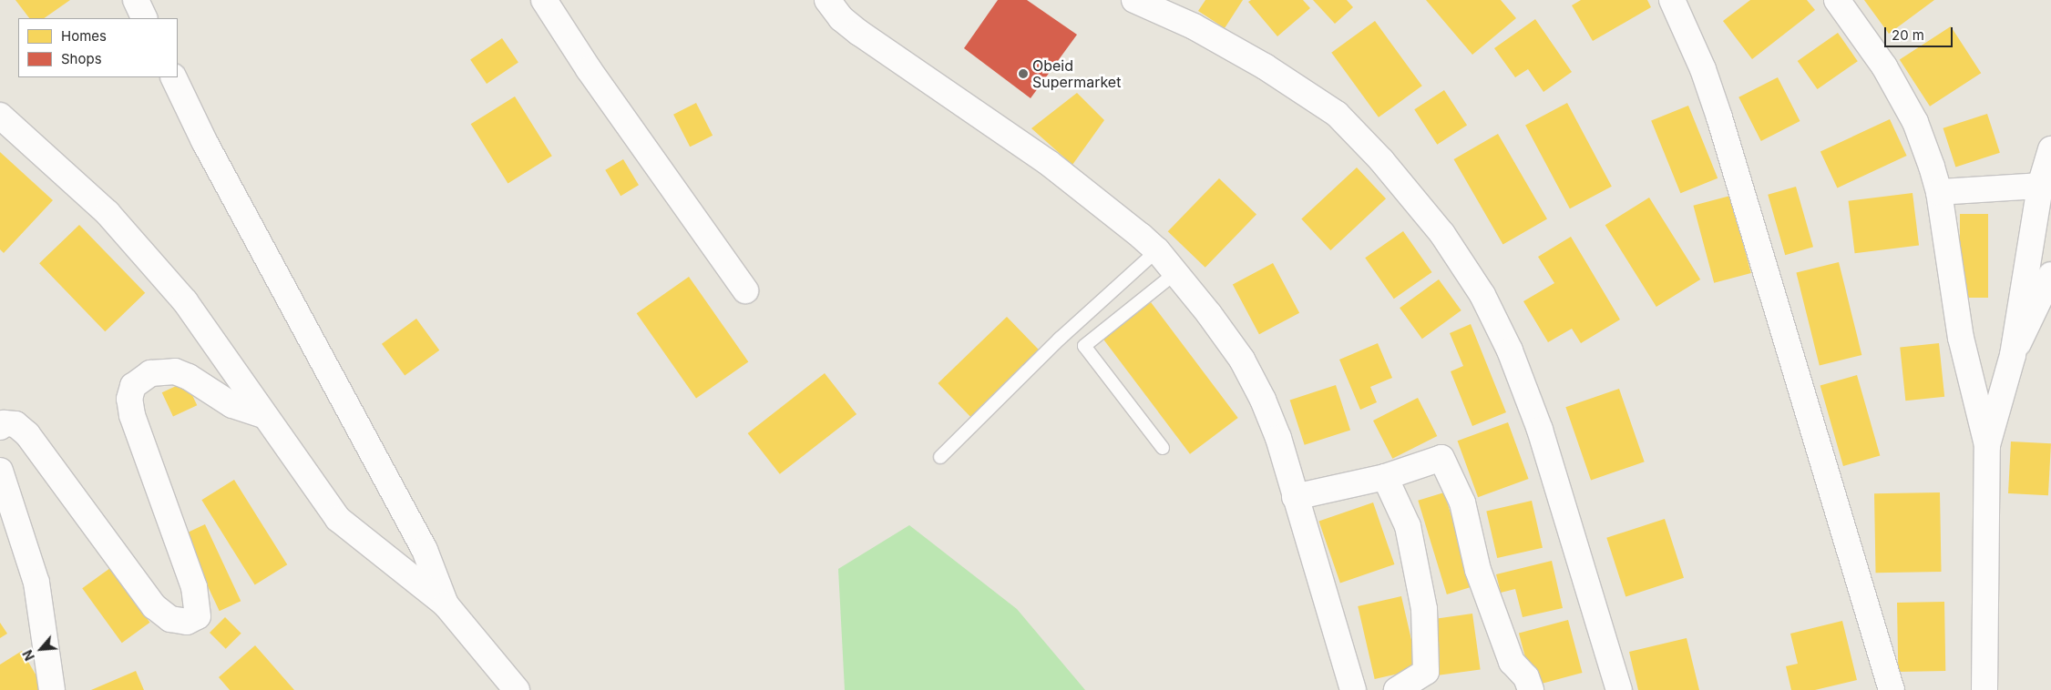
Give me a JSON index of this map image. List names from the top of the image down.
{
  "places": ["Obeid Supermarket"],
  "legend": ["Homes", "Shops"],
  "scale_bar": "20 m",
  "north": "bottom left"
}
